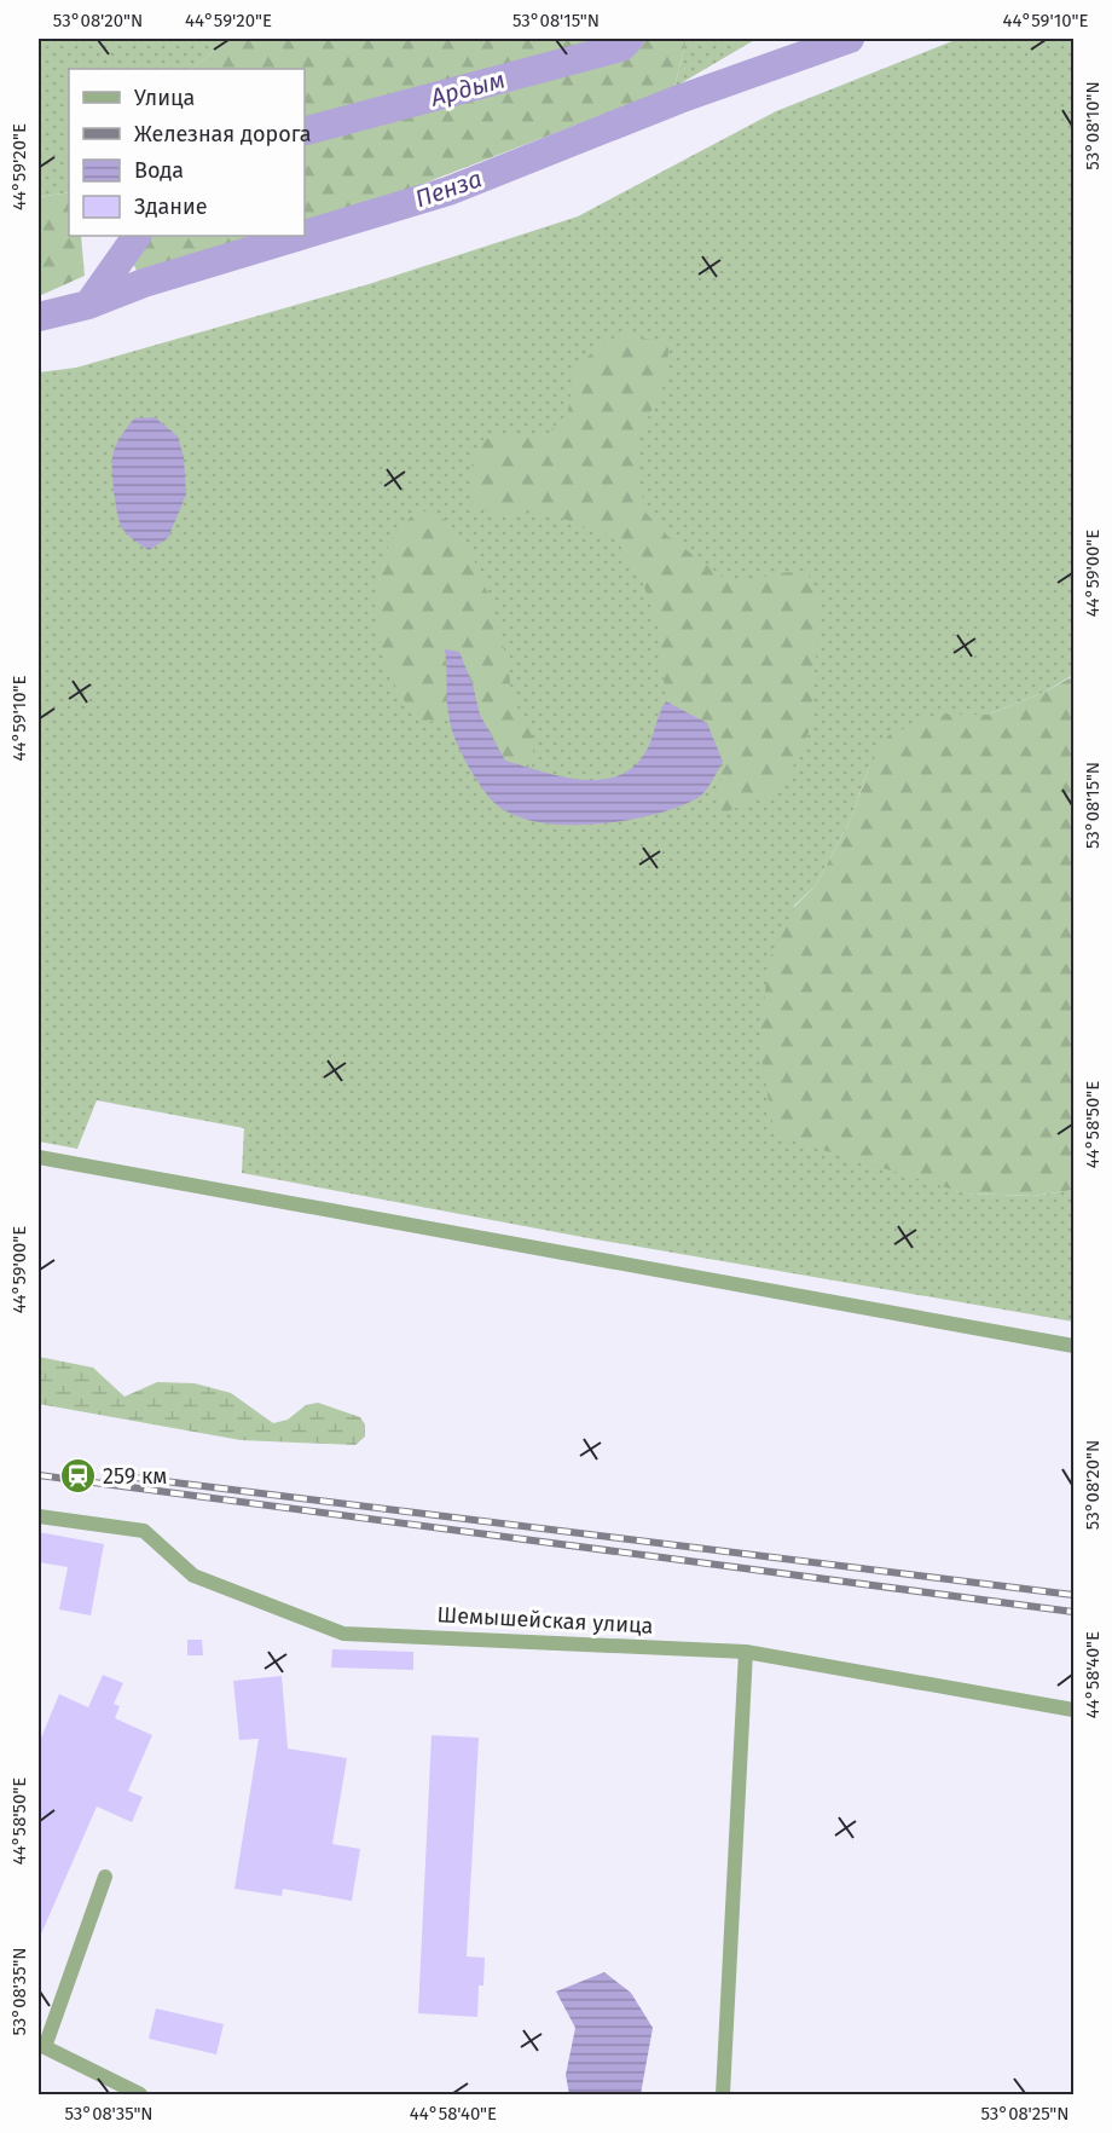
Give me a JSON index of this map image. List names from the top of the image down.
{
  "streets": {
    "street": ["Шемышейская улица"]
  },
  "water": ["Ардым", "Пенза"],
  "places": {
    "station": ["259 км"]
  },
  "legend": [
    "Улица",
    "Железная дорога",
    "Вода",
    "Здание"
  ],
  "coordinates": [
    "53°08'20\"N",
    "44°59'20\"E",
    "53°08'15\"N",
    "44°59'10\"E",
    "53°08'10\"N",
    "44°59'00\"E",
    "44°58'50\"E",
    "44°58'40\"E",
    "53°08'35\"N",
    "53°08'25\"N"
  ]
}
